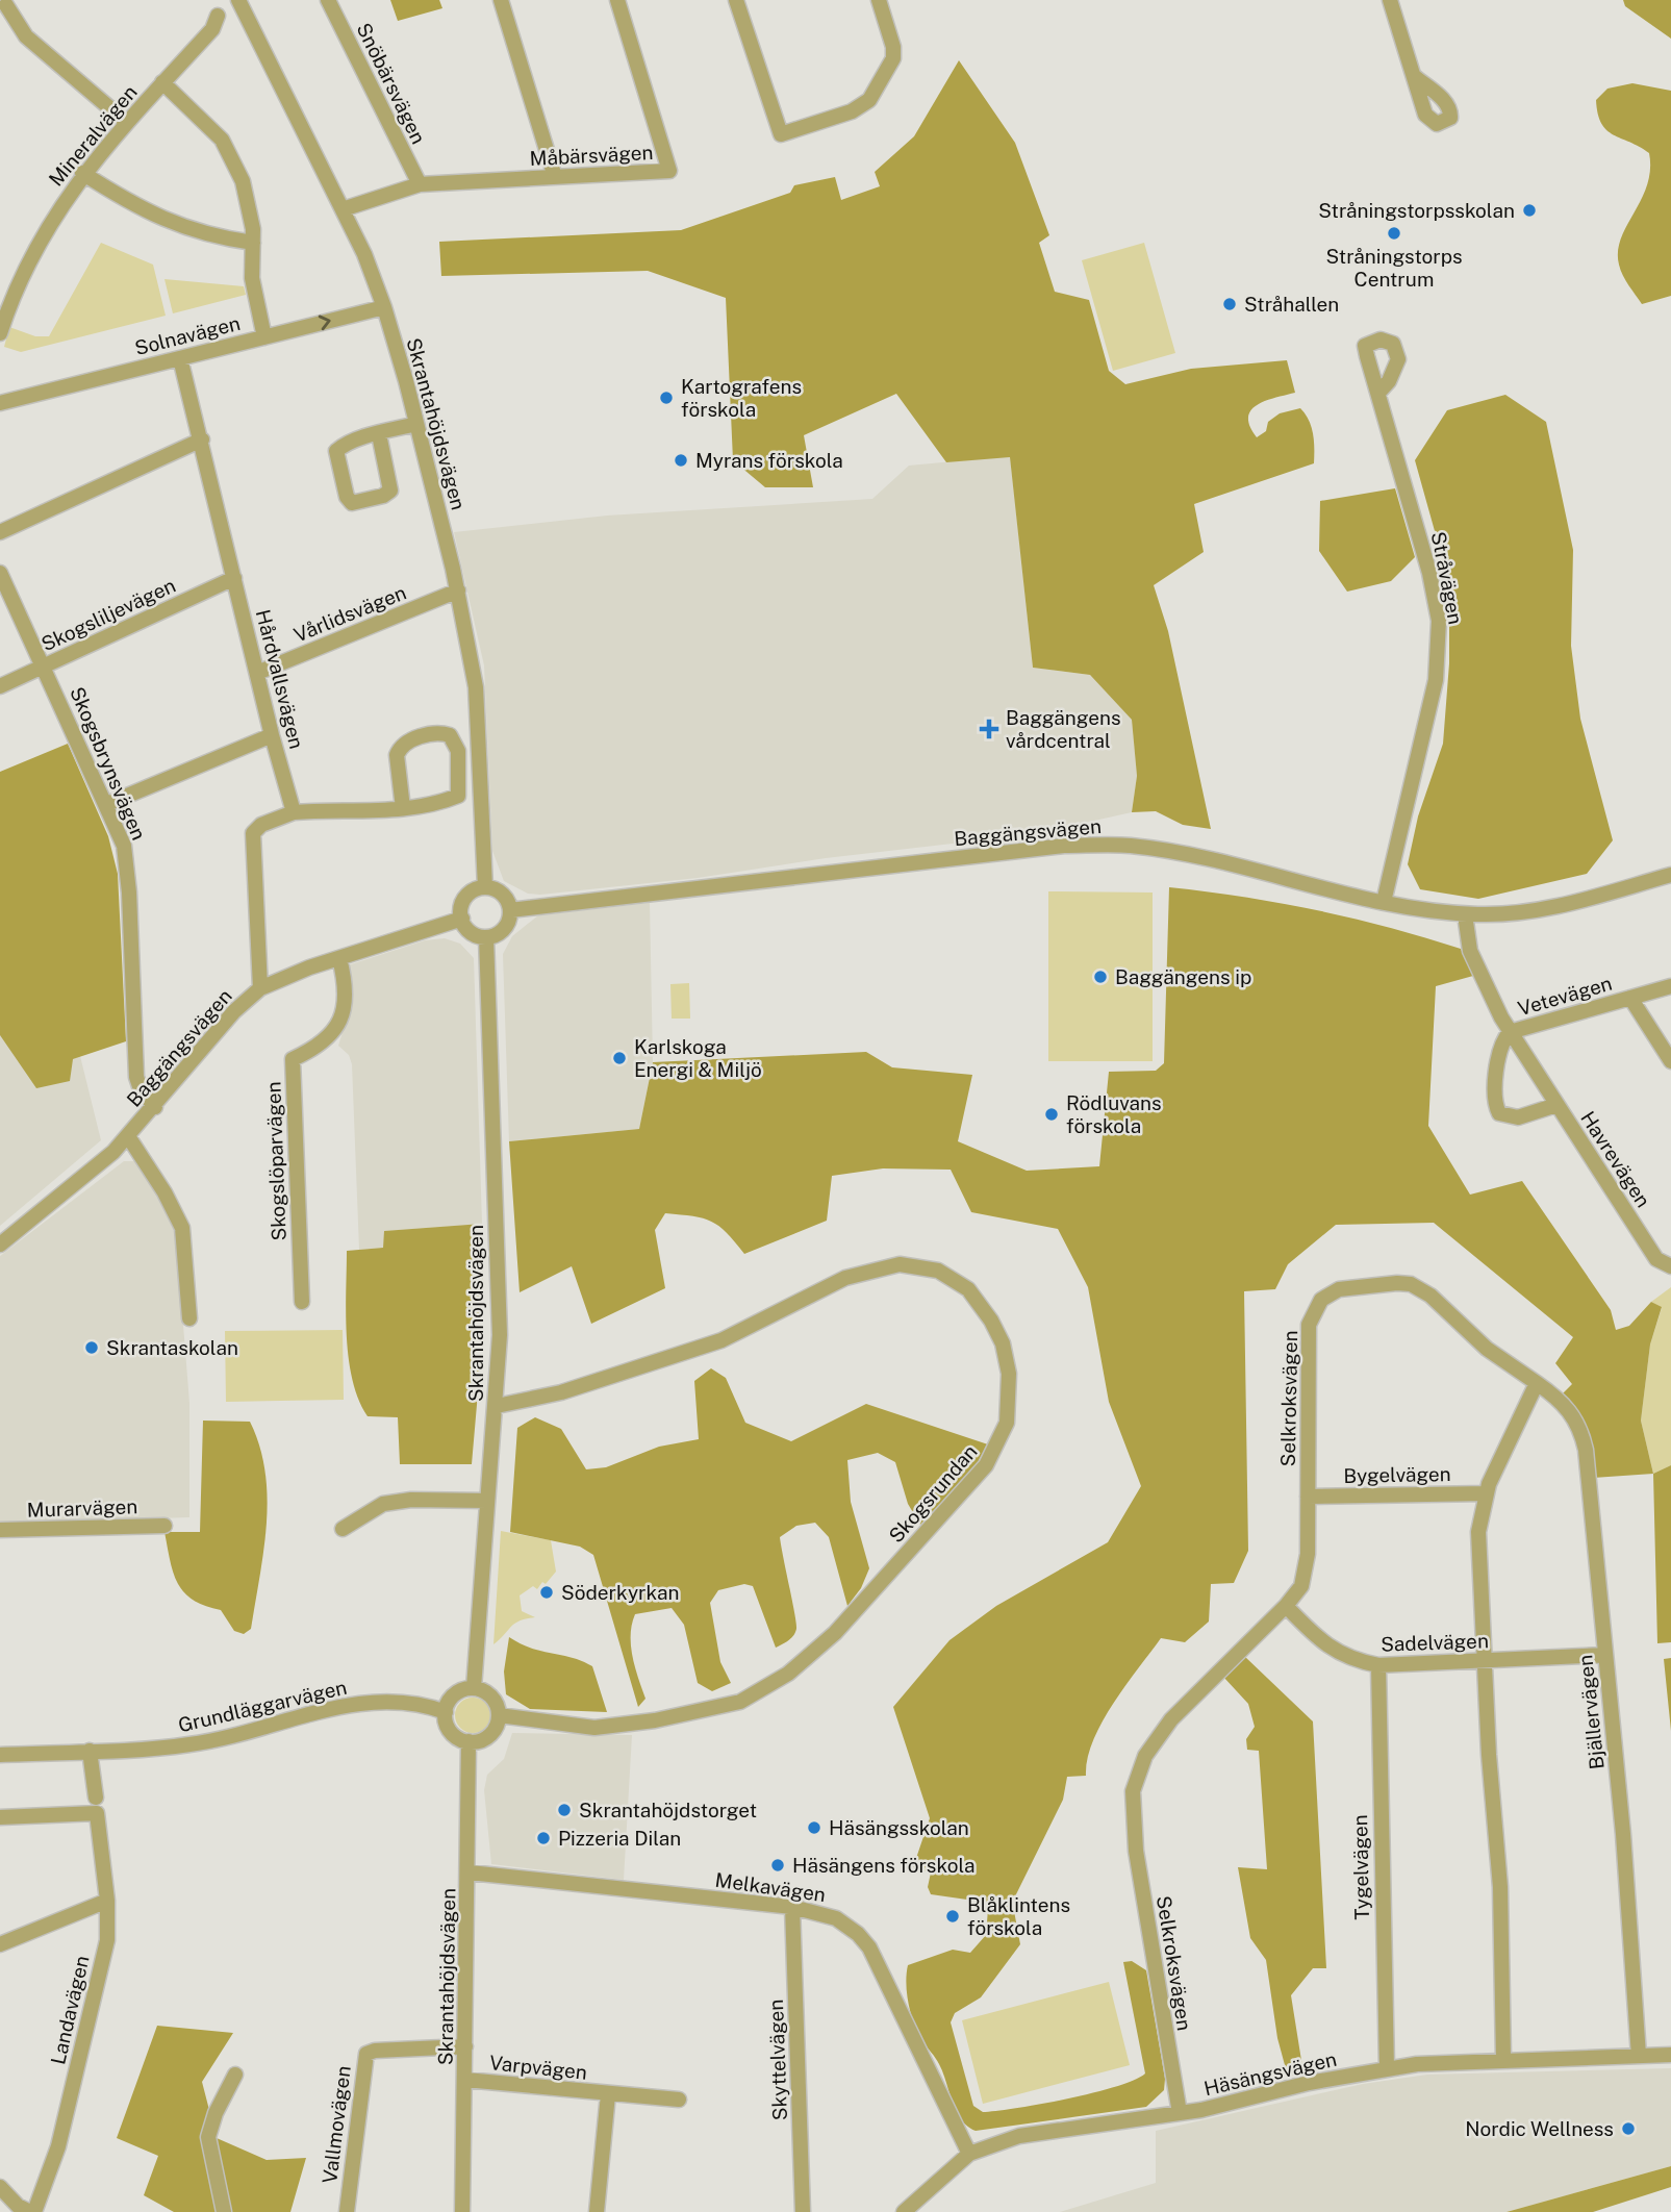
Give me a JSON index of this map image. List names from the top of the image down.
{
  "streets": {
    "street": [
      "Snöbärsvägen",
      "Mineralvägen",
      "Måbärsvägen",
      "Solnavägen",
      "Skrantahöjdsvägen",
      "Stråvägen",
      "Vårlidsvägen",
      "Skogsliljevägen",
      "Hårdvallsvägen",
      "Skogsbrynsvägen",
      "Baggängsvägen",
      "Vetevägen",
      "Havrevägen",
      "Skogslöparvägen",
      "Selkroksvägen",
      "Bygelvägen",
      "Skogsrundan",
      "Murarvägen",
      "Sadelvägen",
      "Grundläggarvägen",
      "Bjällervägen",
      "Tygelvägen",
      "Melkavägen",
      "Landavägen",
      "Skyttelvägen",
      "Varpvägen",
      "Häsängsvägen",
      "Vallmovägen"
    ]
  },
  "crossings": [
    ["Snöbärsvägen", "Måbärsvägen"],
    ["Måbärsvägen", "Skrantahöjdsvägen"],
    ["Solnavägen", "Skrantahöjdsvägen"],
    ["Solnavägen", "Hårdvallsvägen"],
    ["Skrantahöjdsvägen", "Vårlidsvägen"],
    ["Skrantahöjdsvägen", "Baggängsvägen"],
    ["Skrantahöjdsvägen", "Skogsrundan"],
    ["Skrantahöjdsvägen", "Grundläggarvägen"],
    ["Skrantahöjdsvägen", "Melkavägen"],
    ["Skrantahöjdsvägen", "Varpvägen"],
    ["Skrantahöjdsvägen", "Vallmovägen"],
    ["Stråvägen", "Baggängsvägen"],
    ["Vårlidsvägen", "Hårdvallsvägen"],
    ["Skogsliljevägen", "Hårdvallsvägen"],
    ["Skogsliljevägen", "Skogsbrynsvägen"],
    ["Skogsbrynsvägen", "Baggängsvägen"],
    ["Baggängsvägen", "Havrevägen"],
    ["Baggängsvägen", "Skogslöparvägen"],
    ["Vetevägen", "Havrevägen"],
    ["Selkroksvägen", "Bygelvägen"],
    ["Selkroksvägen", "Sadelvägen"],
    ["Selkroksvägen", "Bjällervägen"],
    ["Selkroksvägen", "Häsängsvägen"],
    ["Skogsrundan", "Grundläggarvägen"],
    ["Sadelvägen", "Bjällervägen"],
    ["Sadelvägen", "Tygelvägen"],
    ["Grundläggarvägen", "Landavägen"],
    ["Bjällervägen", "Häsängsvägen"],
    ["Tygelvägen", "Häsängsvägen"],
    ["Melkavägen", "Skyttelvägen"],
    ["Melkavägen", "Häsängsvägen"]
  ],
  "places": {
    "other": [
      "Stråningstorpsskolan",
      "Stråningstorps Centrum",
      "Stråhallen",
      "Kartografens förskola",
      "Myrans förskola",
      "Baggängens ip",
      "Karlskoga Energi & Miljö",
      "Rödluvans förskola",
      "Skrantaskolan",
      "Söderkyrkan",
      "Skrantahöjdstorget",
      "Häsängsskolan",
      "Pizzeria Dilan",
      "Häsängens förskola",
      "Blåklintens förskola",
      "Nordic Wellness"
    ],
    "health": ["Baggängens vårdcentral"]
  }
}
